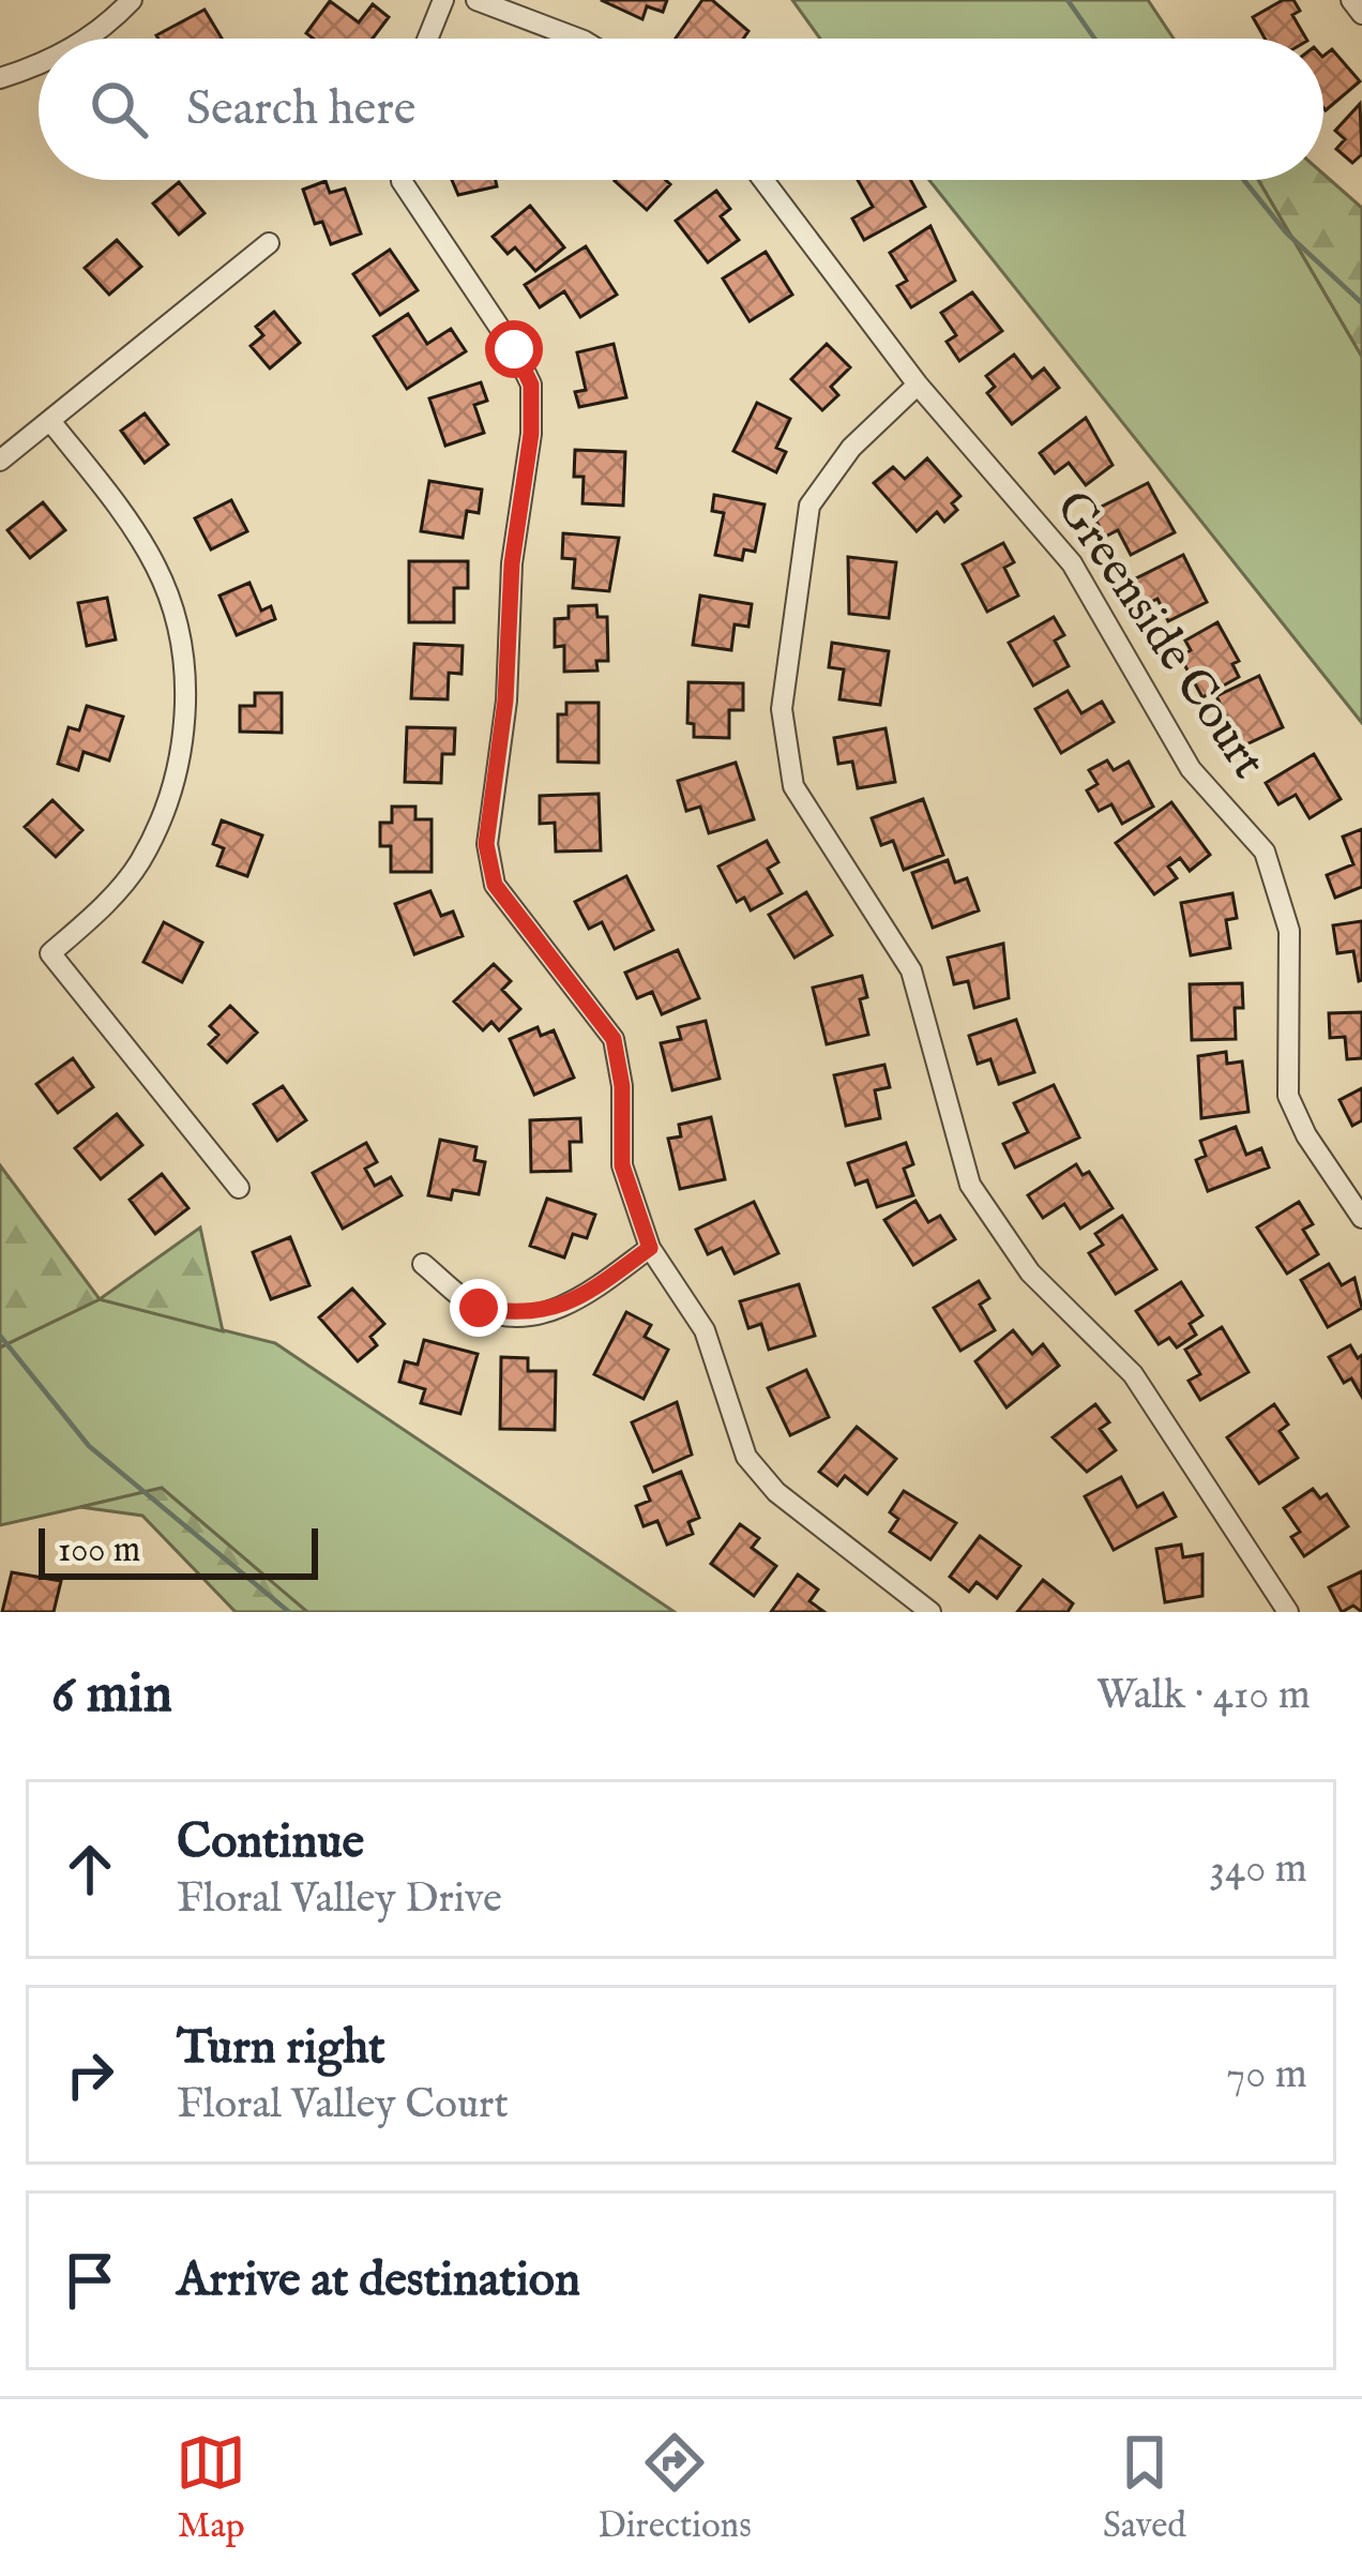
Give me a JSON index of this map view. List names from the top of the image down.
{
  "streets": {
    "street": ["Greenside Court"]
  },
  "scale_bar": "100 m",
  "page": {
    "search": "Search here",
    "scale": "100 m",
    "heading": ["6 min", "Walk · 410 m"],
    "list": [
      ["Continue", "Floral Valley Drive", "340 m"],
      ["Turn right", "Floral Valley Court", "70 m"],
      "Arrive at destination"
    ],
    "nav": ["Map", "Directions", "Saved"]
  }
}
